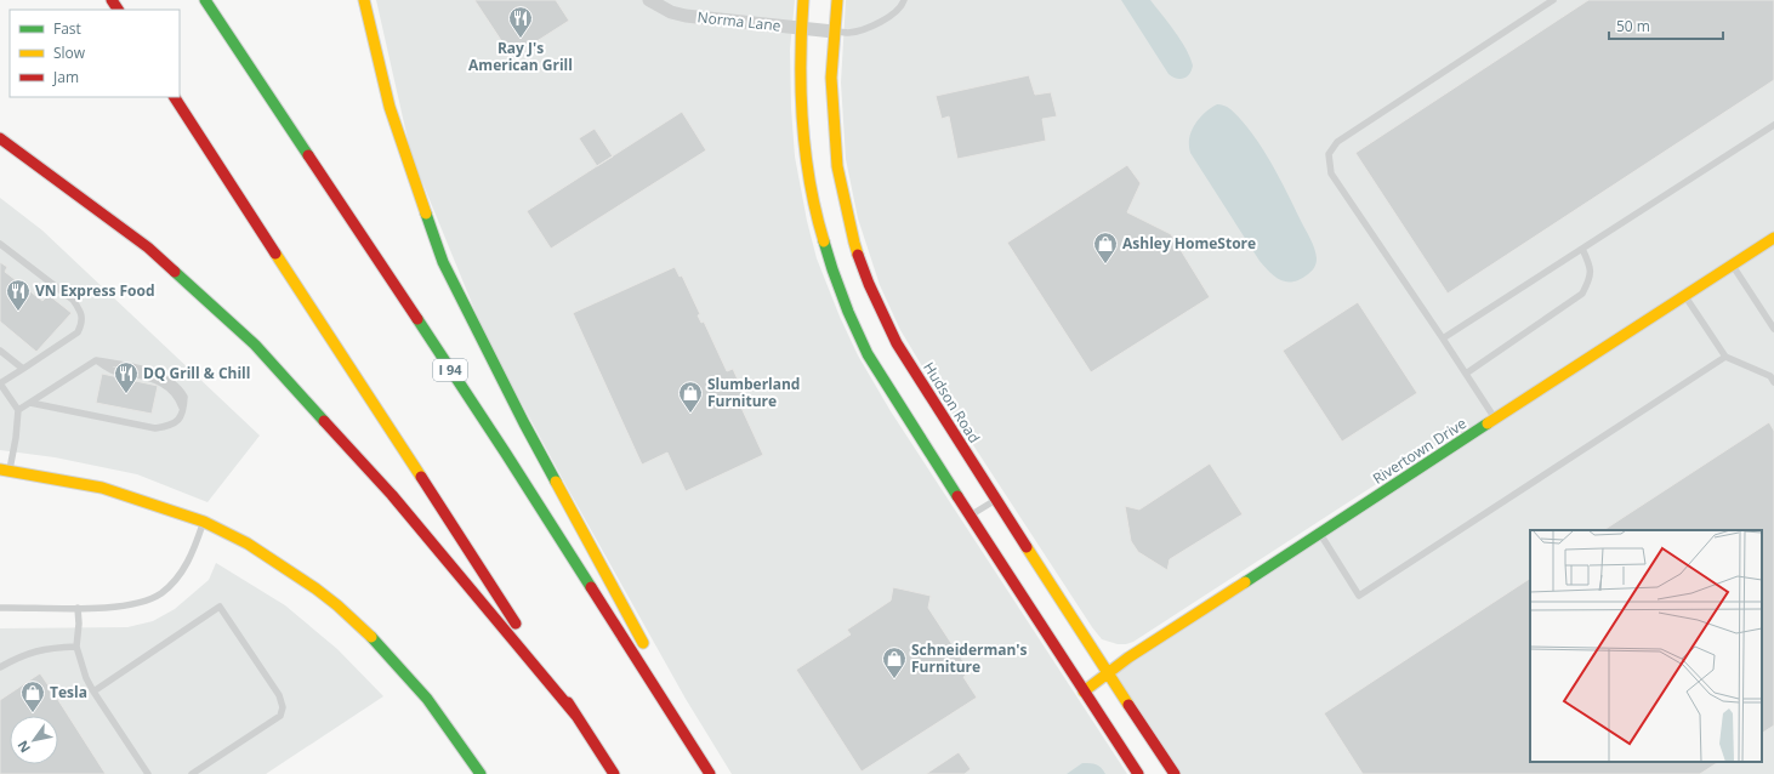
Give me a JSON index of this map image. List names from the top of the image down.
{
  "streets": {
    "main road": ["I 94", "Hudson Road", "Rivertown Drive"],
    "street": ["Norma Lane"]
  },
  "crossings": [
    ["Norma Lane", "Hudson Road"],
    ["Hudson Road", "Rivertown Drive"]
  ],
  "places": {
    "restaurant": ["Ray J's American Grill", "VN Express Food", "DQ Grill & Chill"],
    "shop": [
      "Ashley HomeStore",
      "Slumberland Furniture",
      "Schneiderman's Furniture",
      "Tesla"
    ]
  },
  "legend": ["Fast", "Slow", "Jam"],
  "scale_bar": "50 m",
  "north": "bottom left"
}
